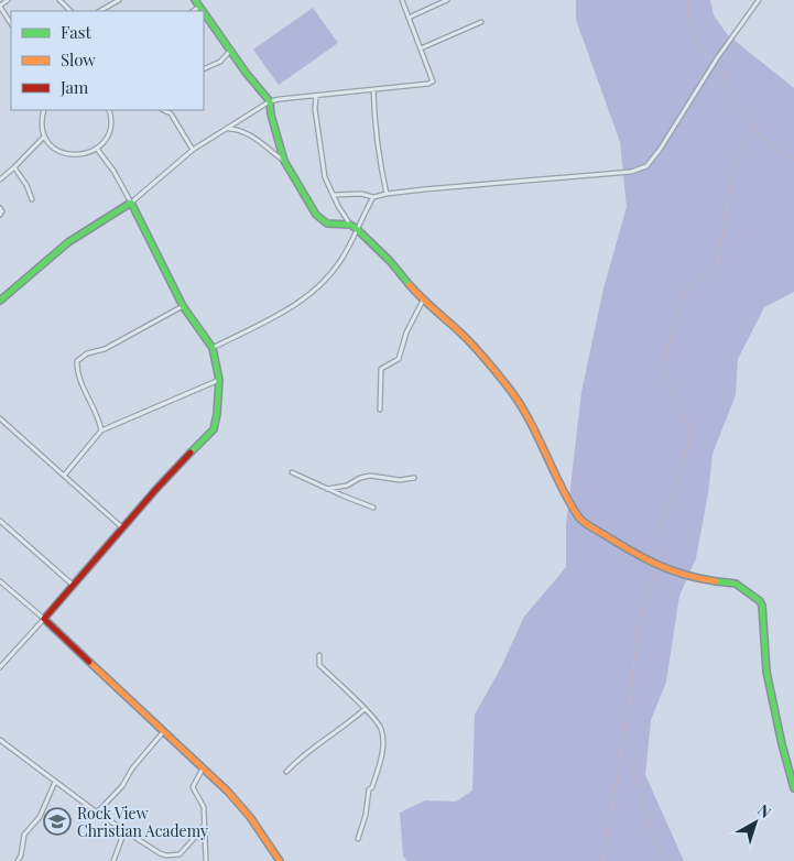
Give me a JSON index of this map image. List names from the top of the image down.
{
  "places": {
    "school or university": ["Rock View Christian Academy"]
  },
  "legend": ["Fast", "Slow", "Jam"],
  "north": "top right"
}
